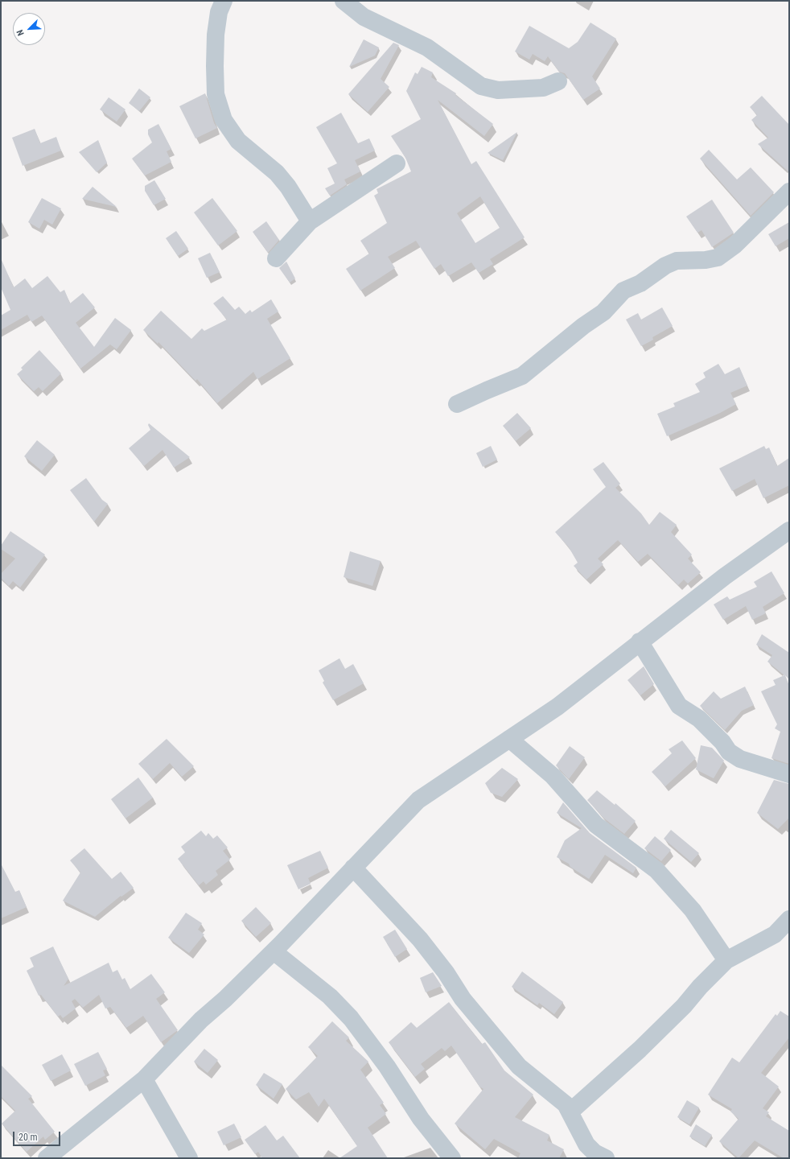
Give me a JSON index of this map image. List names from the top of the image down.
{
  "scale_bar": "20 m",
  "north": "bottom left"
}
